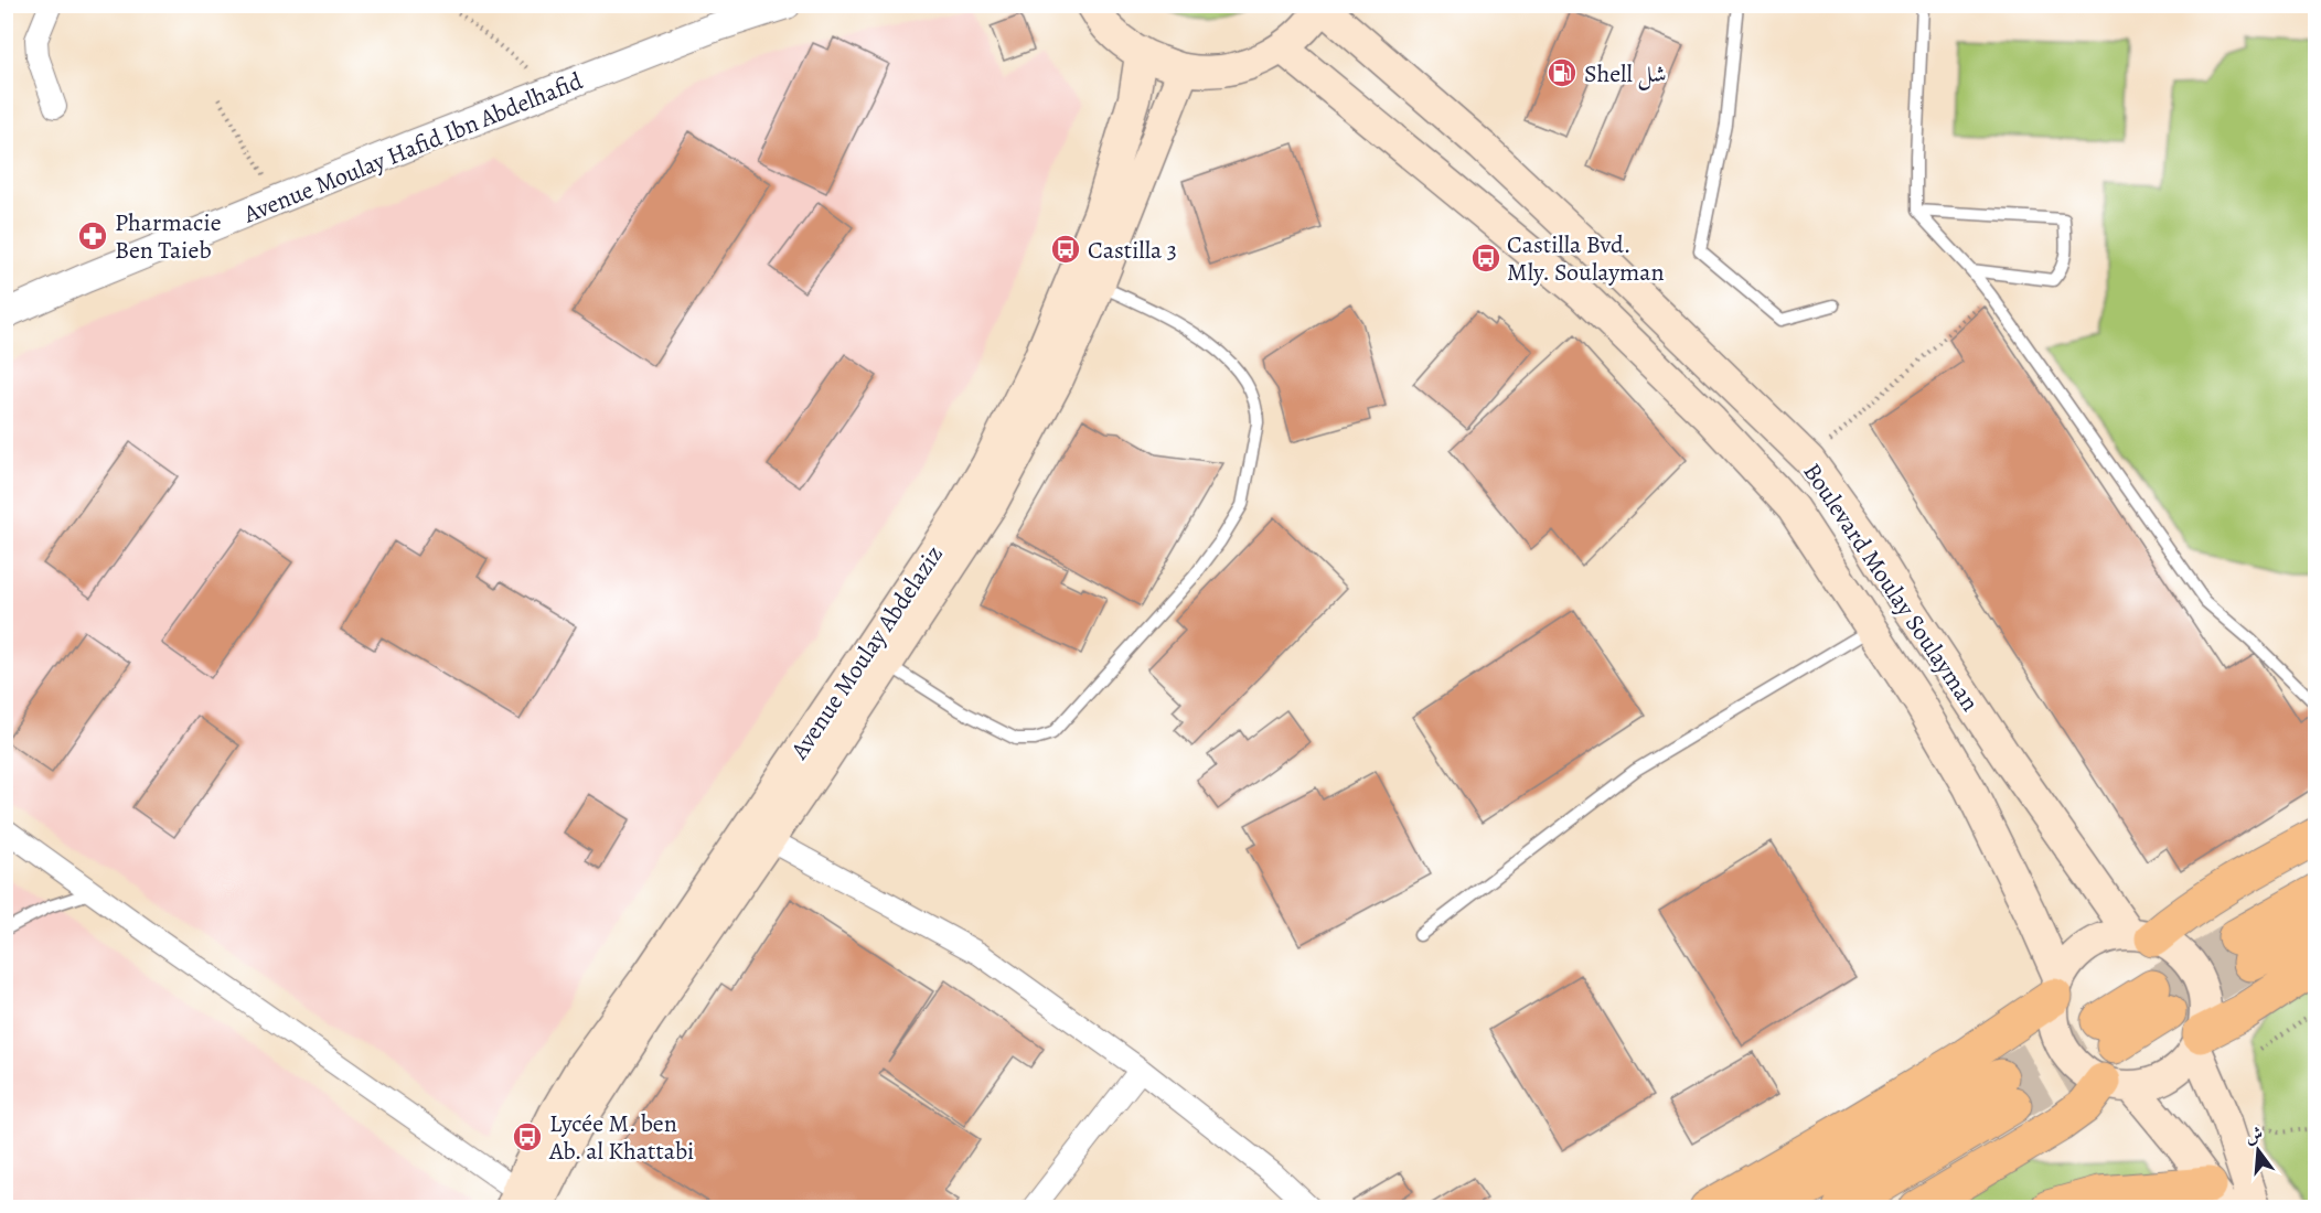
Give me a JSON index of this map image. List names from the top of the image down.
{
  "streets": {
    "main road": ["Boulevard Moulay Soulayman", "Avenue Moulay Abdelaziz"],
    "street": ["Avenue Moulay Hafid Ibn Abdelhafid"]
  },
  "places": {
    "fuel station": ["Shell شل"],
    "pharmacy": ["Pharmacie Ben Taieb"],
    "bus stop": ["Castilla 3", "Castilla Bvd. Mly. Soulayman", "Lycée M. ben Ab. al Khattabi"]
  },
  "north": "top"
}
